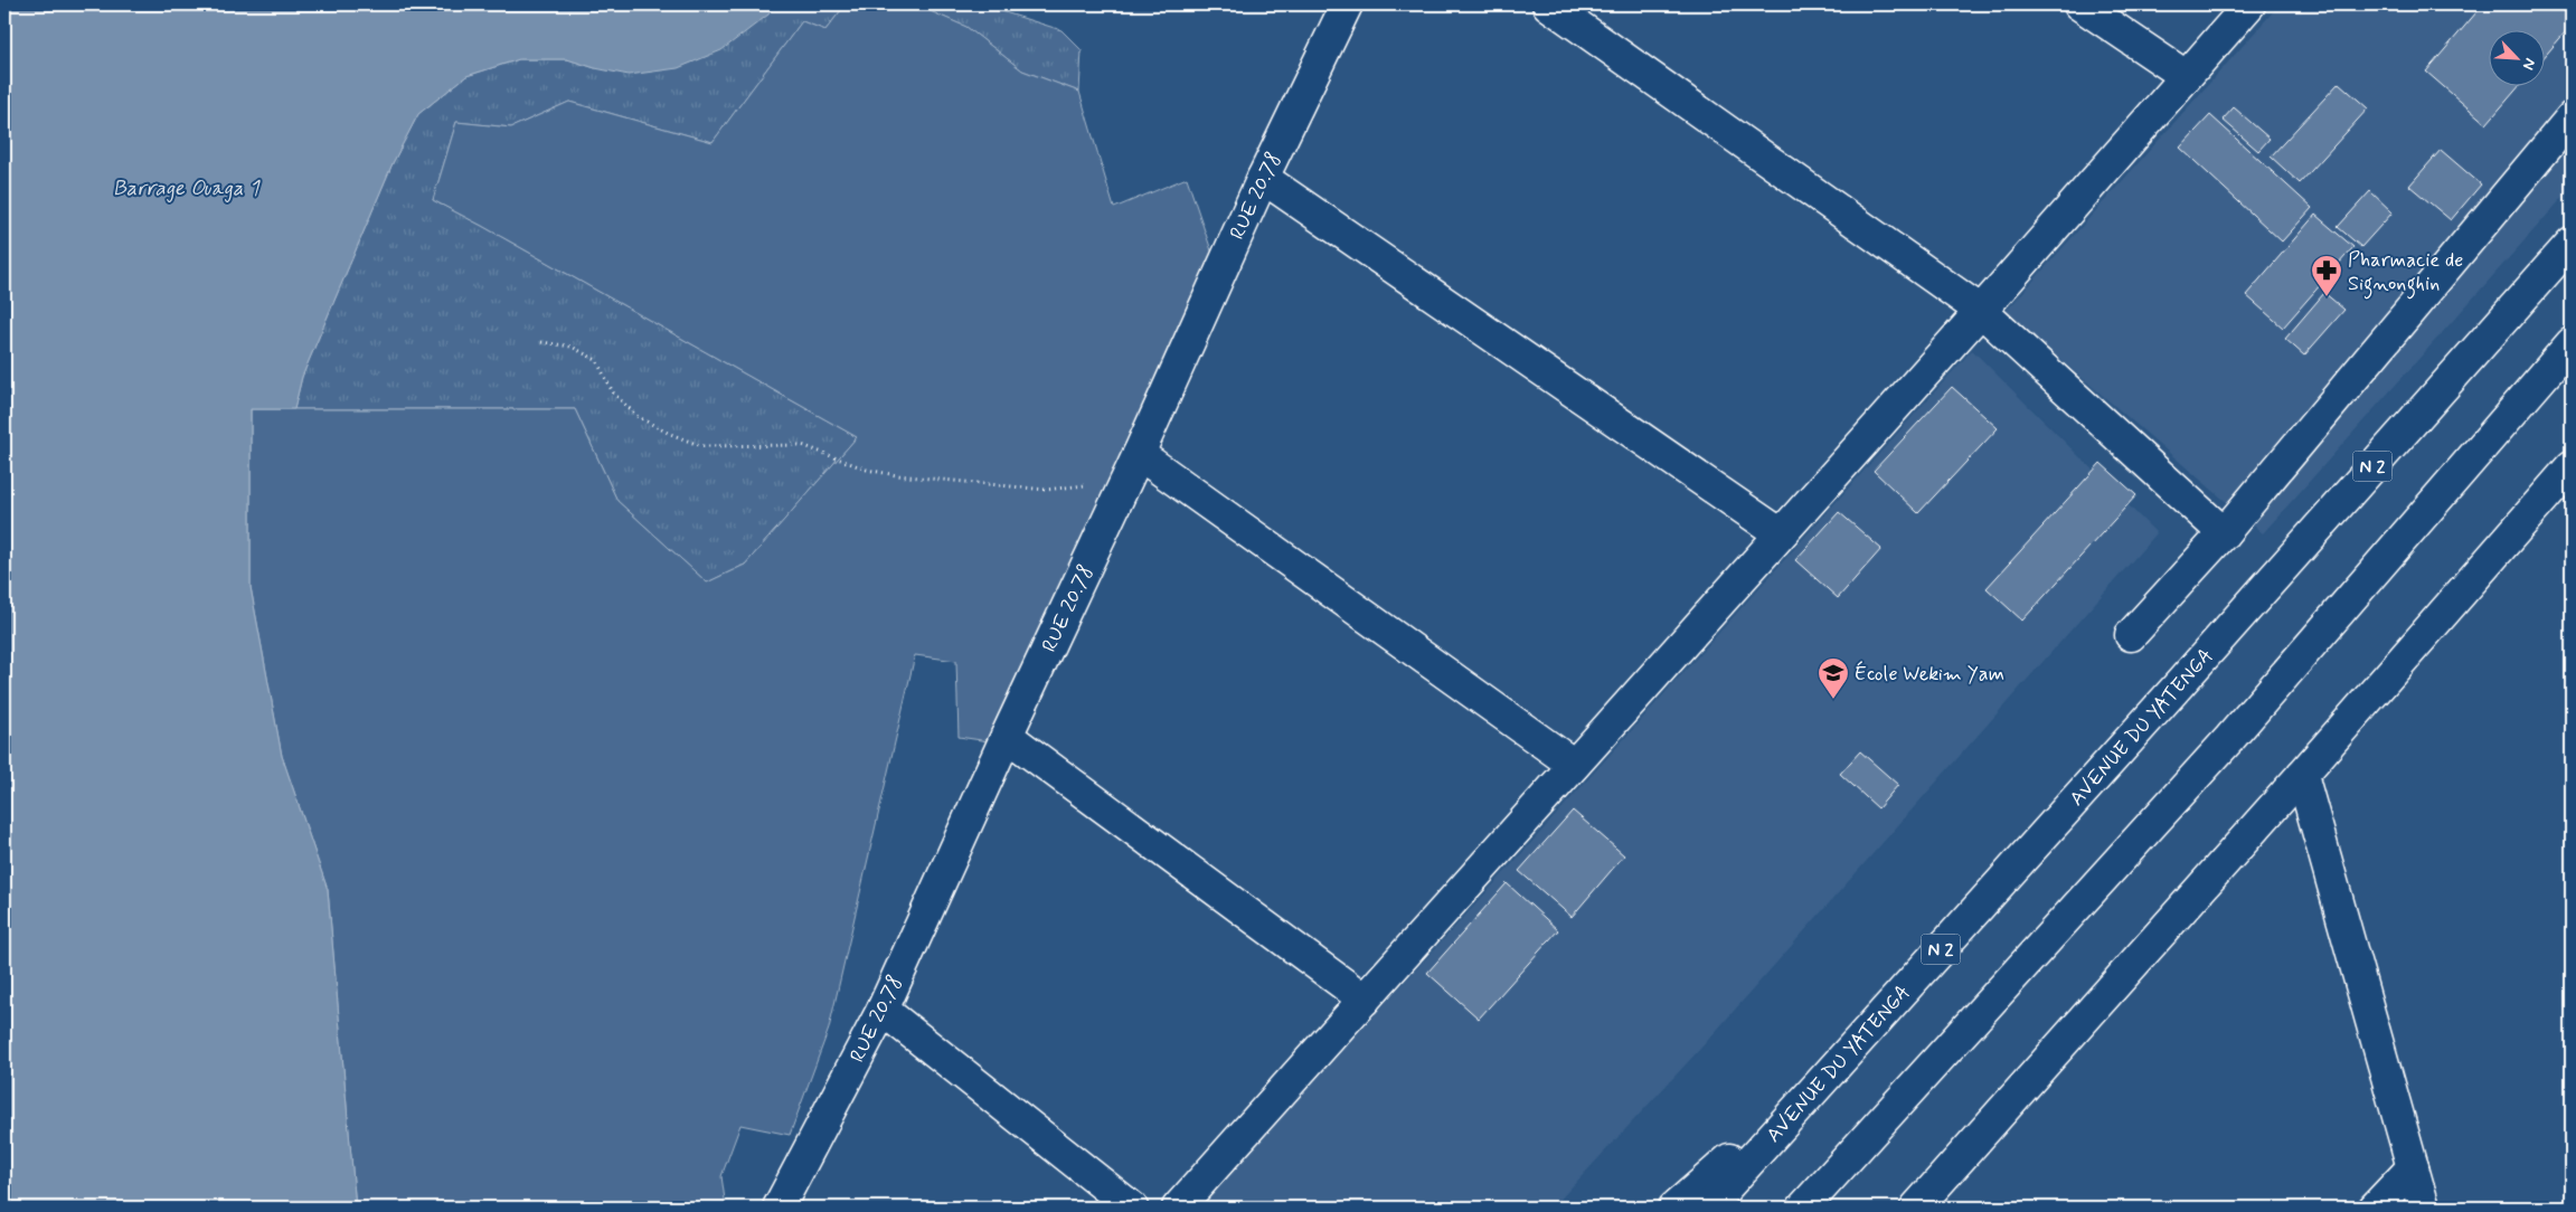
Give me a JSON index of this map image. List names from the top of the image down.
{
  "streets": {
    "street": ["RUE 20.78", "N 2", "AVENUE DU YATENGA"]
  },
  "water": ["Barrage Ouaga 1"],
  "places": {
    "pharmacy": ["Pharmacie de Signonghin"],
    "school or university": ["École Wekim Yam"]
  },
  "north": "bottom right"
}
